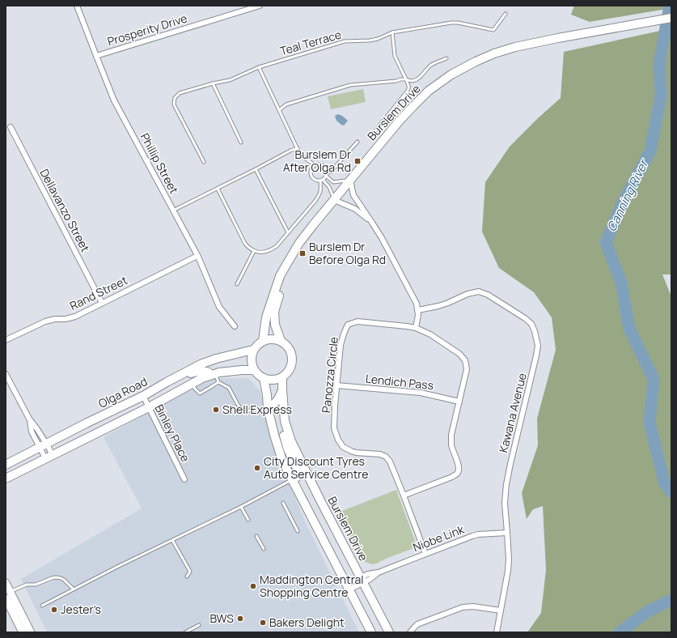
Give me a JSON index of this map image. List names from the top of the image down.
{
  "streets": {
    "main road": ["Burslem Drive", "Olga Road"],
    "street": [
      "Prosperity Drive",
      "Phillip Street",
      "Dellavanzo Street",
      "Rand Street",
      "Panozza Circle",
      "Lendich Pass",
      "Kawana Avenue",
      "Binley Place",
      "Niobe Link"
    ],
    "lane": ["Teal Terrace"]
  },
  "crossings": [
    ["Prosperity Drive", "Phillip Street"],
    ["Burslem Drive", "Olga Road"],
    ["Burslem Drive", "Niobe Link"],
    ["Phillip Street", "Rand Street"],
    ["Dellavanzo Street", "Rand Street"],
    ["Panozza Circle", "Lendich Pass"],
    ["Panozza Circle", "Niobe Link"],
    ["Olga Road", "Binley Place"],
    ["Kawana Avenue", "Niobe Link"]
  ],
  "water": ["Canning River"],
  "places": {
    "transit": ["Burslem Dr After Olga Rd", "Burslem Dr Before Olga Rd"],
    "other": [
      "Shell Express",
      "City Discount Tyres Auto Service Centre",
      "Maddington Central Shopping Centre",
      "Jester’s",
      "BWS",
      "Bakers Delight"
    ]
  }
}
